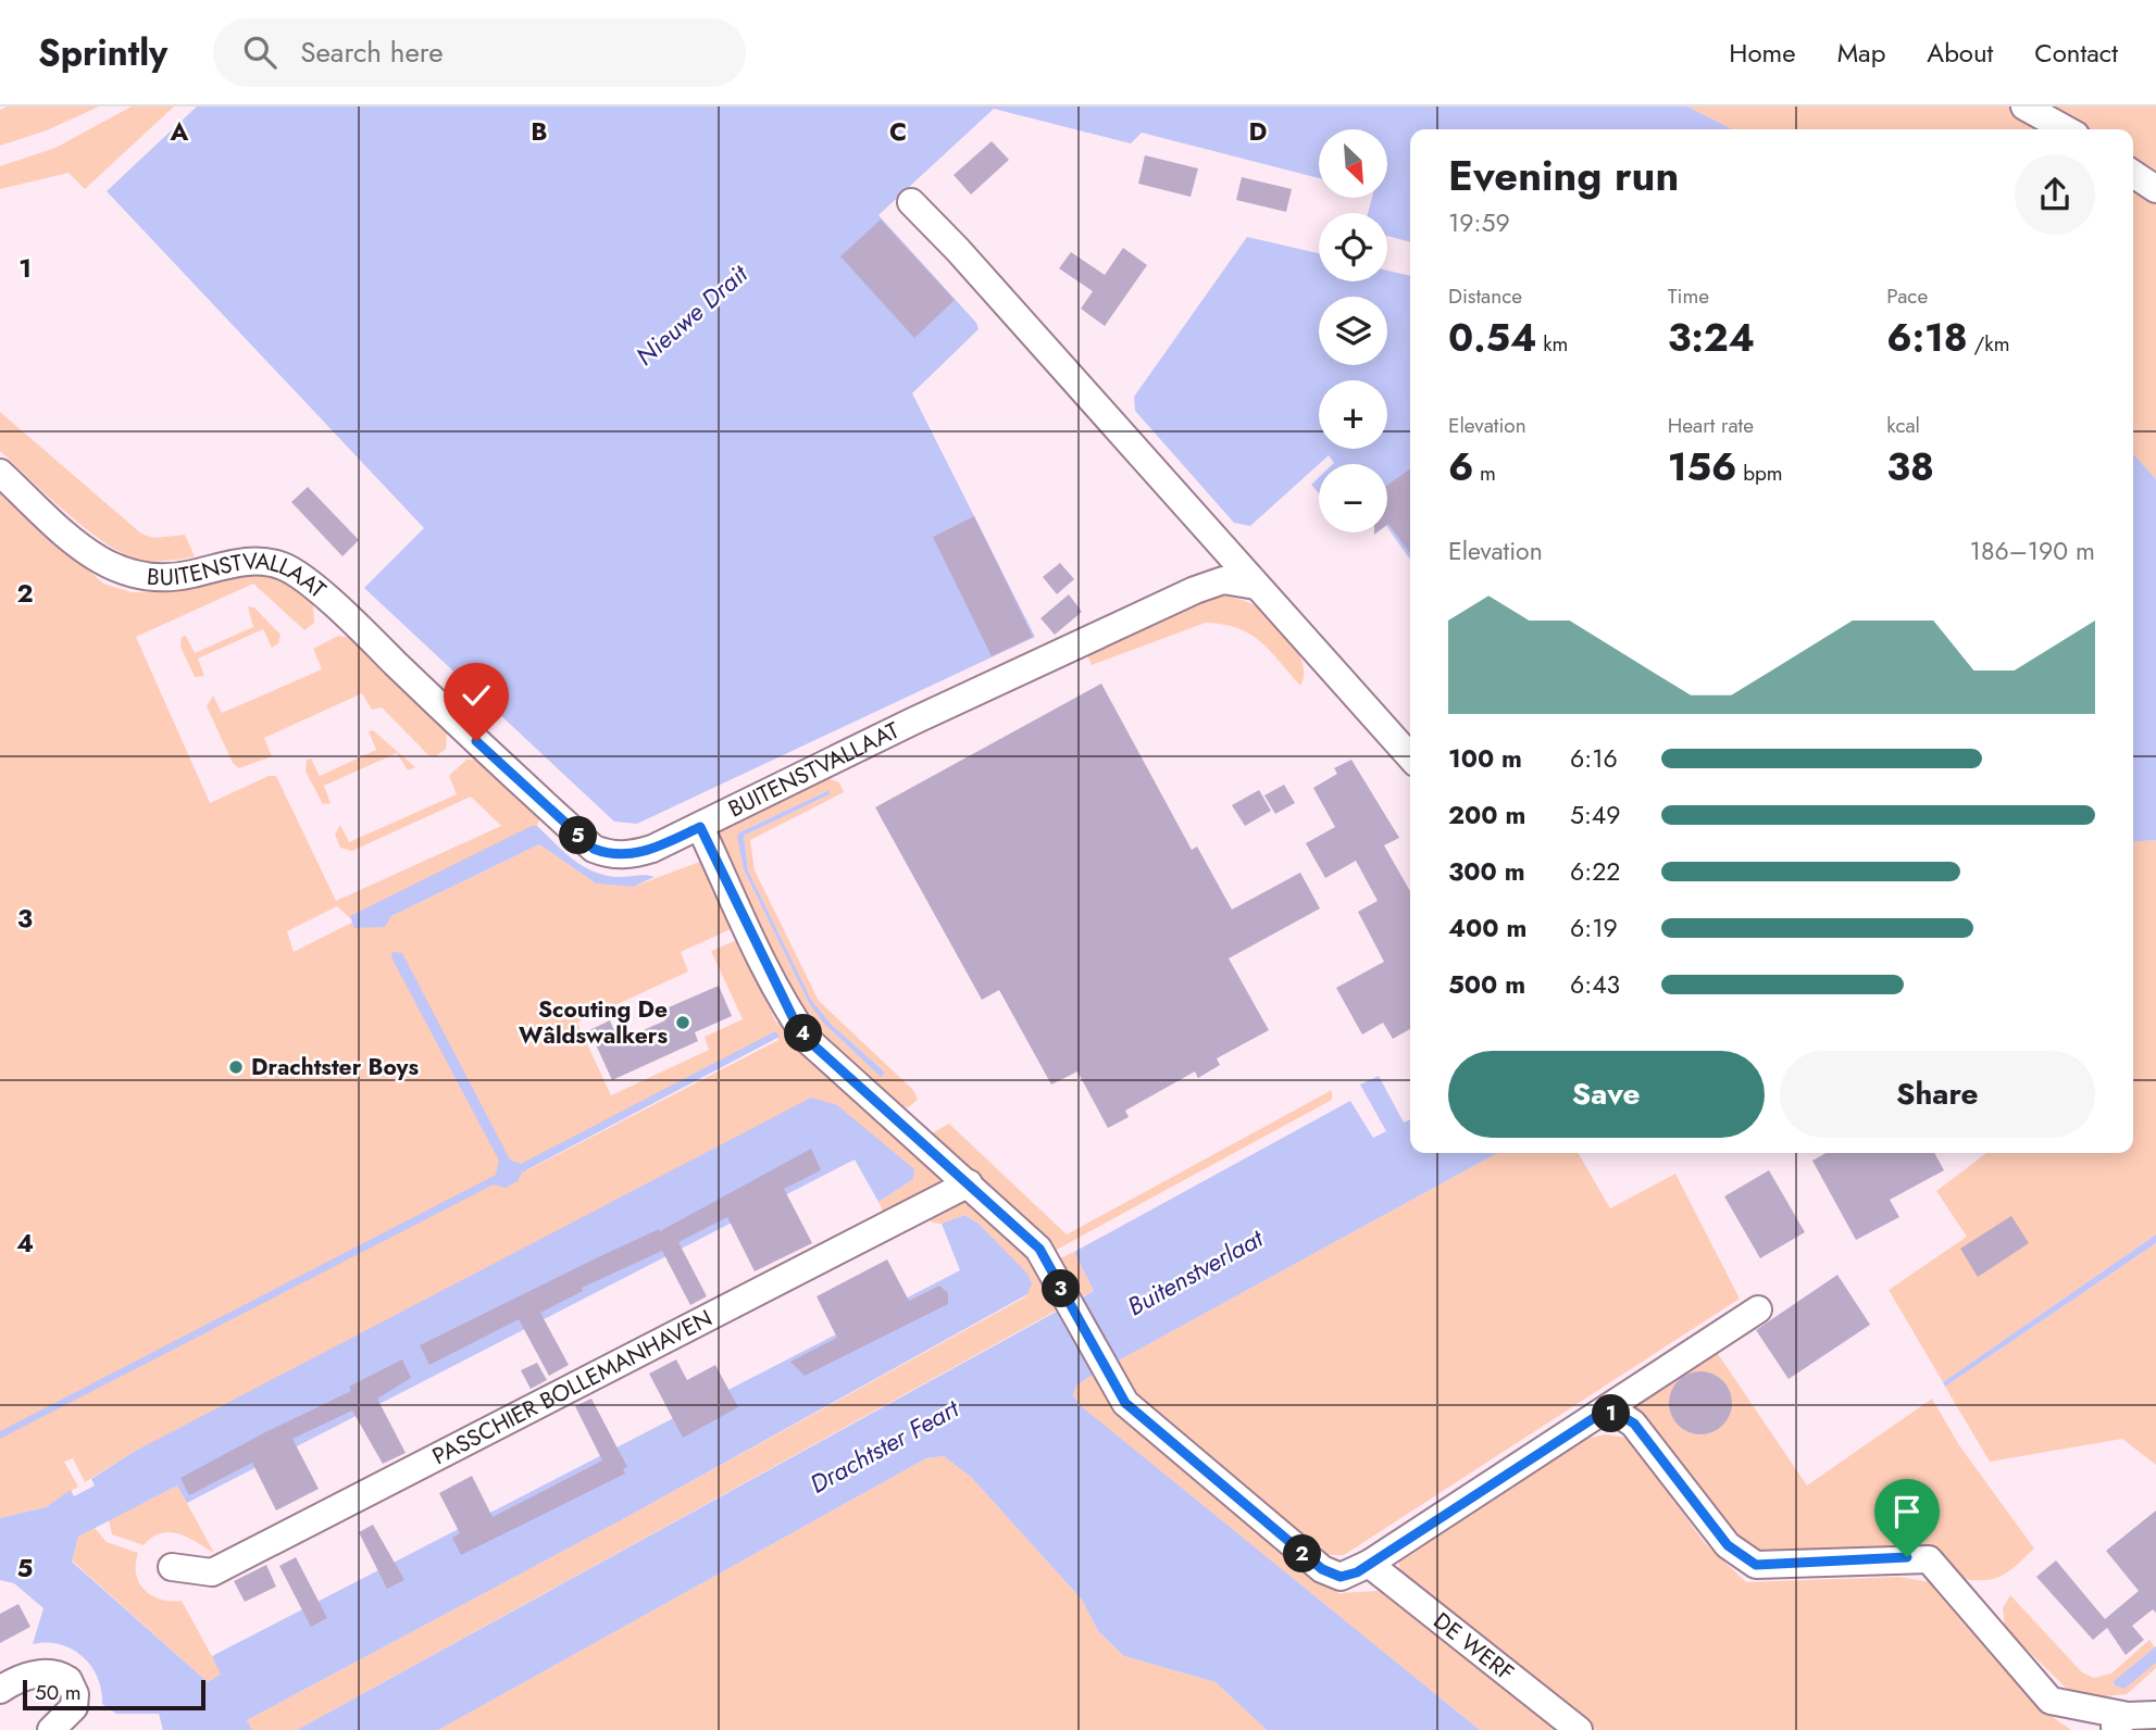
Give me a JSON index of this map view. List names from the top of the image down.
{
  "streets": {
    "street": ["BUITENSTVALLAAT", "PASSCHIER BOLLEMANHAVEN", "DE WERF"]
  },
  "water": ["Nieuwe Drait", "Buitenstverlaat", "Drachtster Feart"],
  "places": ["Scouting De Wâldswalkers", "Drachtster Boys"],
  "scale_bar": "50 m",
  "north": "bottom right",
  "page": {
    "header": "Sprintly",
    "search": "Search here",
    "nav": [
      "Home",
      "Map",
      "About",
      "Contact"
    ],
    "map_buttons": ["+", "−"],
    "heading": ["Evening run", "19:59"],
    "stats": [
      ["Distance", "0.54 km"],
      ["Time", "3:24"],
      ["Pace", "6:18 /km"],
      ["Elevation", "6 m"],
      ["Heart rate", "156 bpm"],
      ["kcal", "38"]
    ],
    "chart": ["Elevation", "186–190 m"],
    "list": [
      {
        "name": "100 m",
        "note": "6:16"
      },
      {
        "name": "200 m",
        "note": "5:49"
      },
      {
        "name": "300 m",
        "note": "6:22"
      },
      {
        "name": "400 m",
        "note": "6:19"
      },
      {
        "name": "500 m",
        "note": "6:43"
      }
    ],
    "pins": [
      "5",
      "4",
      "3",
      "1",
      "2"
    ],
    "buttons": ["Save", "Share"],
    "scale": "50 m"
  },
  "grid": {
    "columns": [
      "A",
      "B",
      "C",
      "D"
    ],
    "rows": [
      "1",
      "2",
      "3",
      "4",
      "5"
    ]
  }
}
